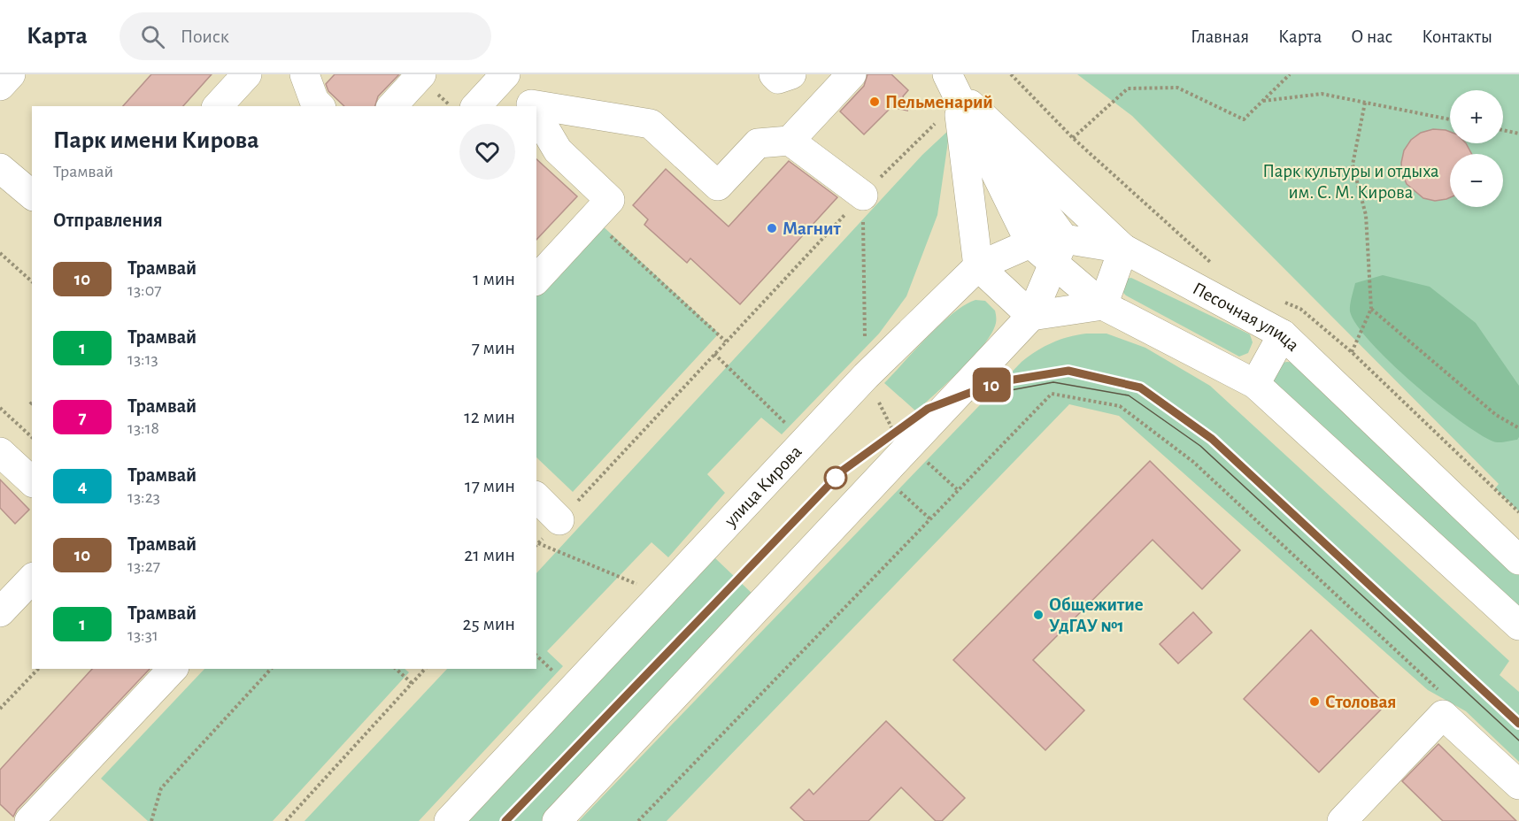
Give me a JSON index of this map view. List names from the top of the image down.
{
  "streets": {
    "main road": ["Песочная улица", "улица Кирова"]
  },
  "crossings": [
    ["Песочная улица", "улица Кирова"]
  ],
  "parks": ["Парк культуры и отдыха им. С. М. Кирова"],
  "places": [
    "Пельменарий",
    "Магнит",
    "Общежитие УдГАУ №1",
    "Столовая"
  ],
  "lines": ["tram line 10"],
  "page": {
    "header": "Карта",
    "search": "Поиск",
    "nav": [
      "Главная",
      "Карта",
      "О нас",
      "Контакты"
    ],
    "on_map": "10",
    "map_buttons": ["+", "−"],
    "heading": [
      ["Парк имени Кирова", "Трамвай"],
      "Отправления"
    ],
    "list": [
      {
        "mark": "10",
        "name": "Трамвай",
        "note": "13:07",
        "value": "1 мин"
      },
      {
        "mark": "1",
        "name": "Трамвай",
        "note": "13:13",
        "value": "7 мин"
      },
      {
        "mark": "7",
        "name": "Трамвай",
        "note": "13:18",
        "value": "12 мин"
      },
      {
        "mark": "4",
        "name": "Трамвай",
        "note": "13:23",
        "value": "17 мин"
      },
      {
        "mark": "10",
        "name": "Трамвай",
        "note": "13:27",
        "value": "21 мин"
      },
      {
        "mark": "1",
        "name": "Трамвай",
        "note": "13:31",
        "value": "25 мин"
      }
    ]
  }
}
